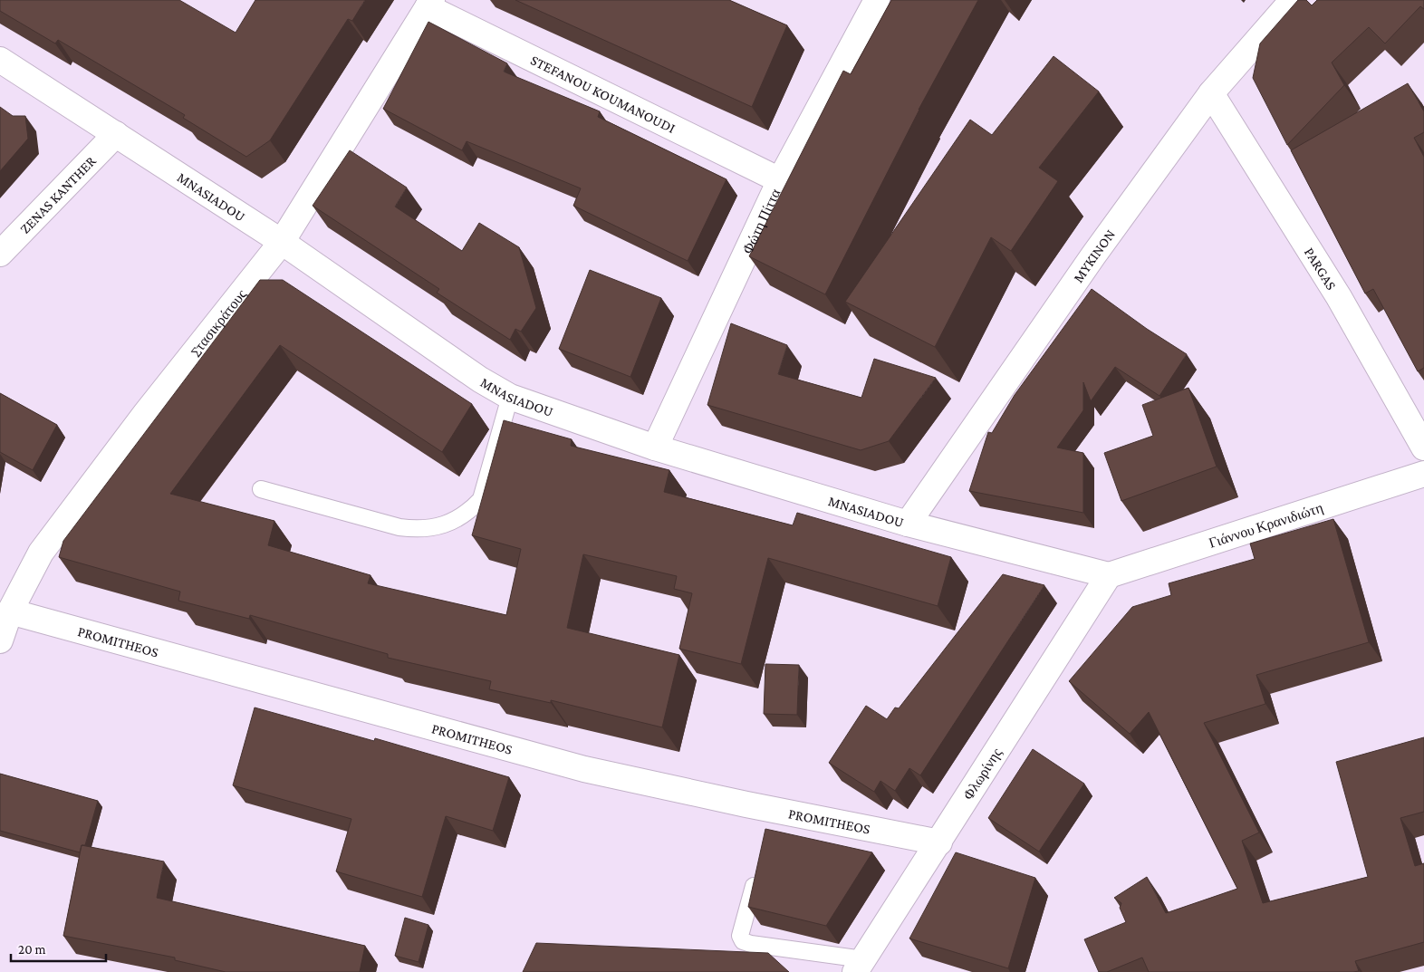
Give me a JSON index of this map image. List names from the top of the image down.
{
  "streets": {
    "street": [
      "STEFANOU KOUMANOUDI",
      "ZENAS KANTHER",
      "MNASIADOU",
      "Φώτη Πίττα",
      "MYKINON",
      "PARGAS",
      "Στασικράτους",
      "Γιάννου Κρανιδιώτη",
      "PROMITHEOS",
      "Φλωρίνης"
    ]
  },
  "crossings": [
    ["STEFANOU KOUMANOUDI", "Φώτη Πίττα"],
    ["STEFANOU KOUMANOUDI", "Στασικράτους"],
    ["ZENAS KANTHER", "MNASIADOU"],
    ["MNASIADOU", "Φώτη Πίττα"],
    ["MNASIADOU", "MYKINON"],
    ["MNASIADOU", "Στασικράτους"],
    ["MNASIADOU", "Γιάννου Κρανιδιώτη"],
    ["MNASIADOU", "Φλωρίνης"],
    ["MYKINON", "PARGAS"],
    ["Στασικράτους", "PROMITHEOS"],
    ["Γιάννου Κρανιδιώτη", "Φλωρίνης"],
    ["PROMITHEOS", "Φλωρίνης"]
  ],
  "scale_bar": "20 m"
}
